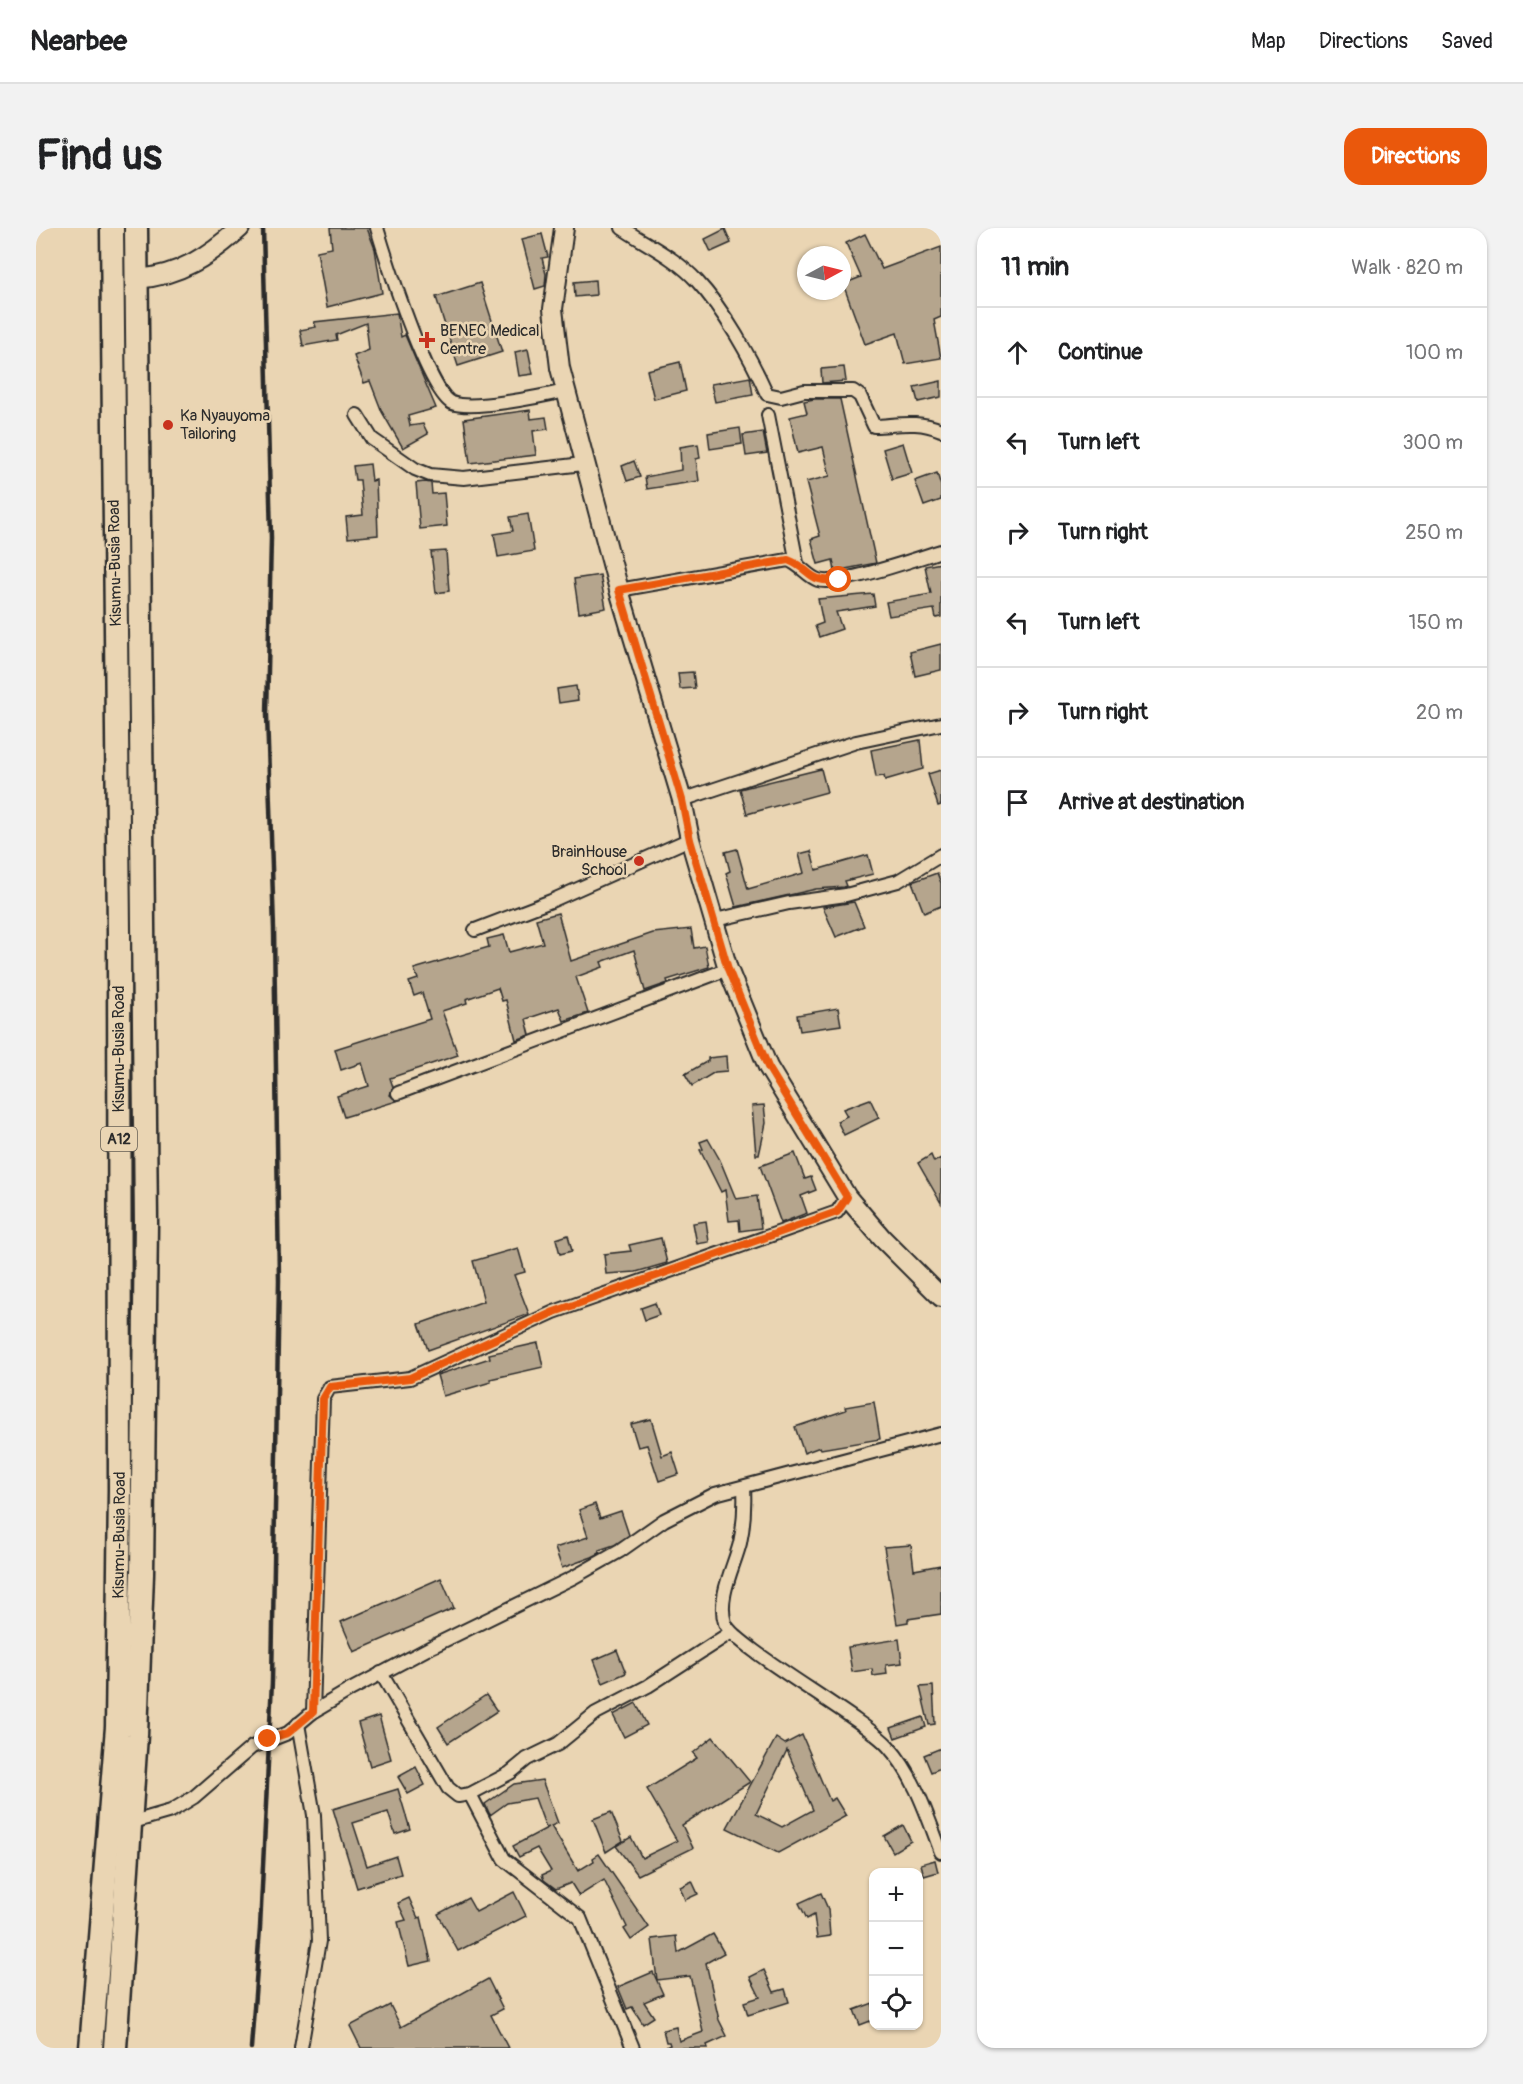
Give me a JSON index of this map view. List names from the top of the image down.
{
  "streets": {
    "highway": ["Kisumu-Busia Road", "A12"]
  },
  "places": {
    "health": ["BENEC Medical Centre"],
    "other": ["Ka Nyauyoma Tailoring", "BrainHouse School"]
  },
  "north": "right",
  "page": {
    "header": "Nearbee",
    "nav": ["Map", "Directions", "Saved"],
    "buttons": "Directions",
    "title": "Find us",
    "heading": ["11 min", "Walk · 820 m"],
    "list": [
      ["Continue", "100 m"],
      ["Turn left", "300 m"],
      ["Turn right", "250 m"],
      ["Turn left", "150 m"],
      ["Turn right", "20 m"],
      "Arrive at destination"
    ],
    "map_buttons": ["+", "−"]
  }
}
